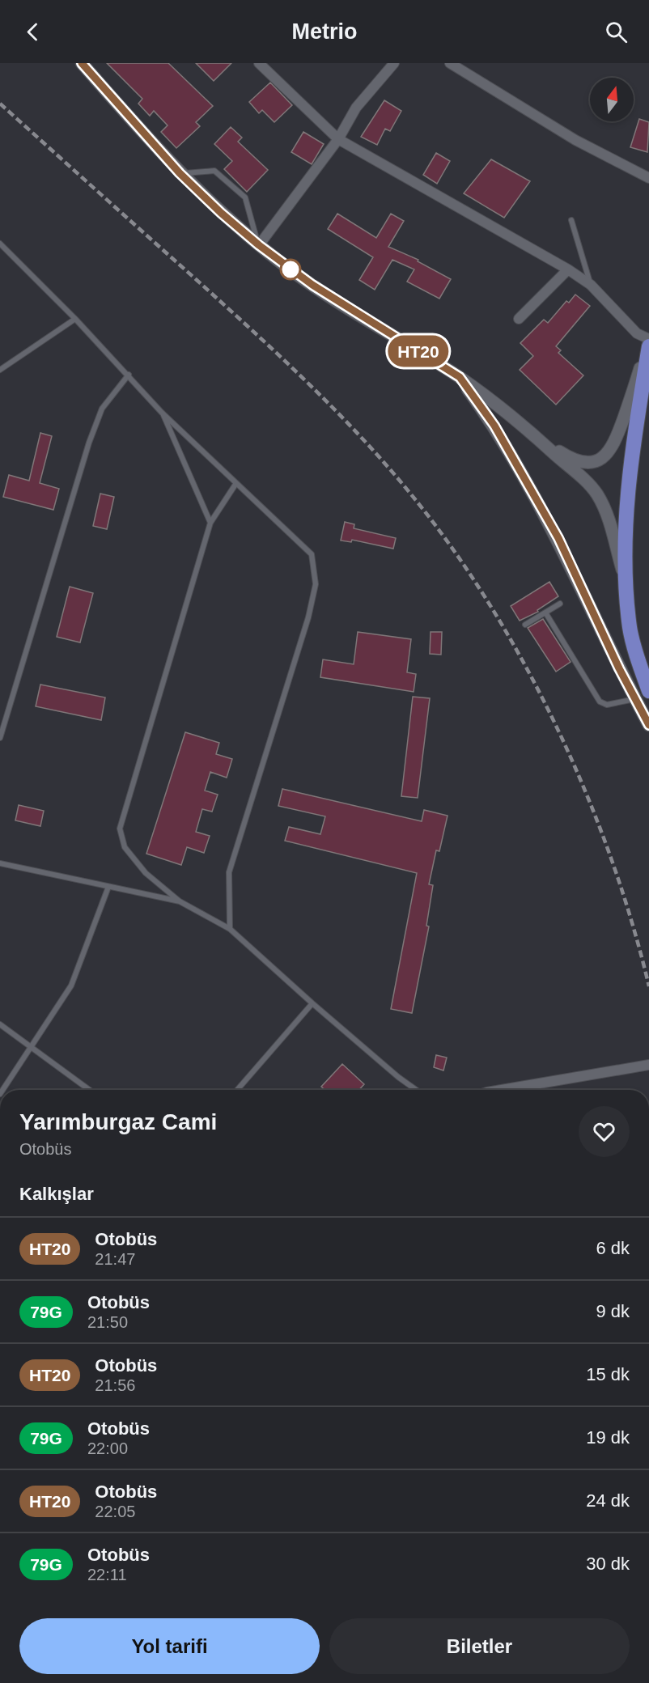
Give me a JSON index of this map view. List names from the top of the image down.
{
  "lines": ["bus line HT20"],
  "north": "top",
  "page": {
    "header": "Metrio",
    "on_map": "HT20",
    "heading": [
      ["Yarımburgaz Cami", "Otobüs"],
      "Kalkışlar"
    ],
    "list": [
      {
        "mark": "HT20",
        "name": "Otobüs",
        "note": "21:47",
        "value": "6 dk"
      },
      {
        "mark": "79G",
        "name": "Otobüs",
        "note": "21:50",
        "value": "9 dk"
      },
      {
        "mark": "HT20",
        "name": "Otobüs",
        "note": "21:56",
        "value": "15 dk"
      },
      {
        "mark": "79G",
        "name": "Otobüs",
        "note": "22:00",
        "value": "19 dk"
      },
      {
        "mark": "HT20",
        "name": "Otobüs",
        "note": "22:05",
        "value": "24 dk"
      },
      {
        "mark": "79G",
        "name": "Otobüs",
        "note": "22:11",
        "value": "30 dk"
      }
    ],
    "buttons": ["Yol tarifi", "Biletler"]
  }
}
